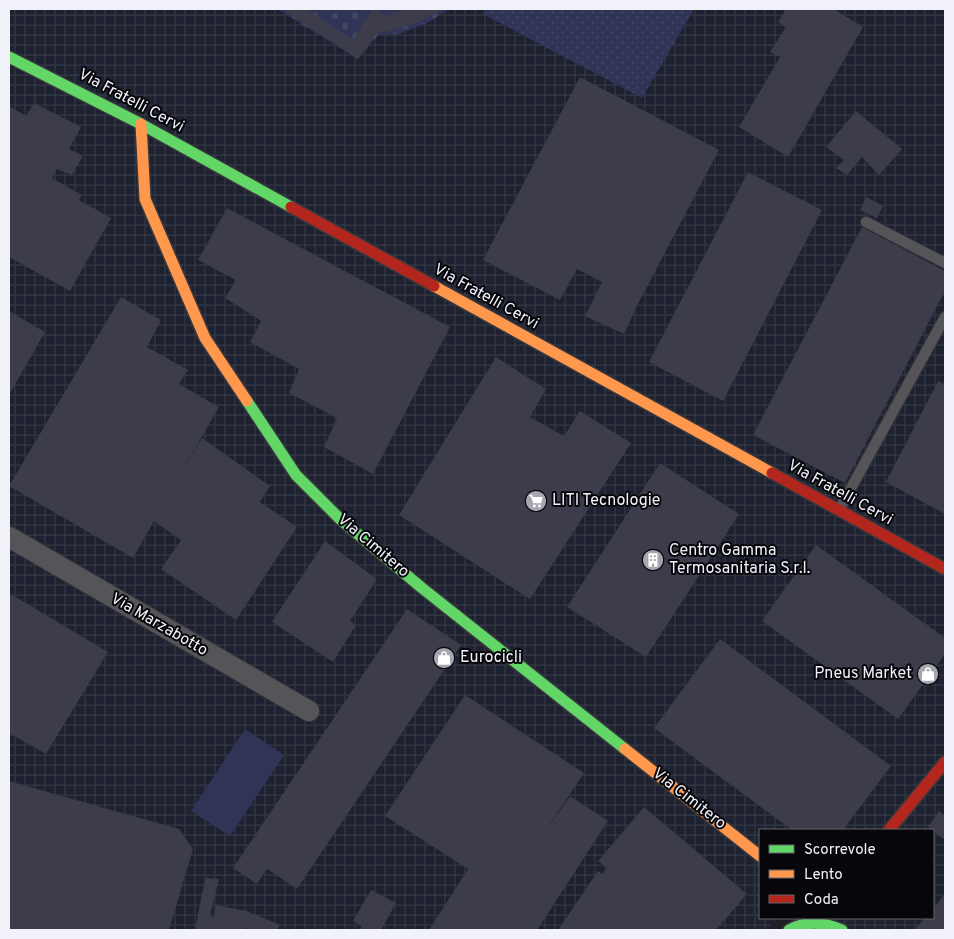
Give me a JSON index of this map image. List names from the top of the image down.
{
  "streets": {
    "street": ["Via Fratelli Cervi", "Via Cimitero", "Via Marzabotto"]
  },
  "crossings": [
    ["Via Fratelli Cervi", "Via Cimitero"]
  ],
  "places": {
    "supermarket": ["LITI Tecnologie"],
    "building": ["Centro Gamma Termosanitaria S.r.l."],
    "shop": ["Eurocicli", "Pneus Market"]
  },
  "legend": ["Scorrevole", "Lento", "Coda"]
}
